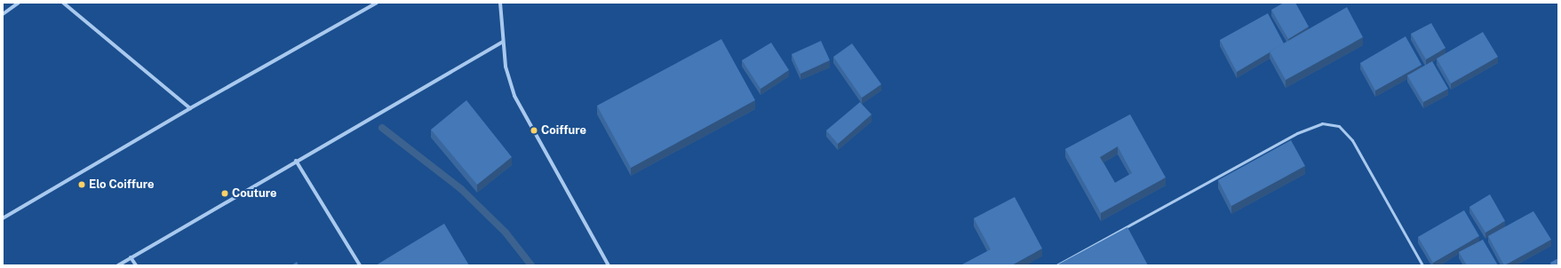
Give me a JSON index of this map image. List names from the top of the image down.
{
  "places": ["Coiffure", "Elo Coiffure", "Couture"]
}
